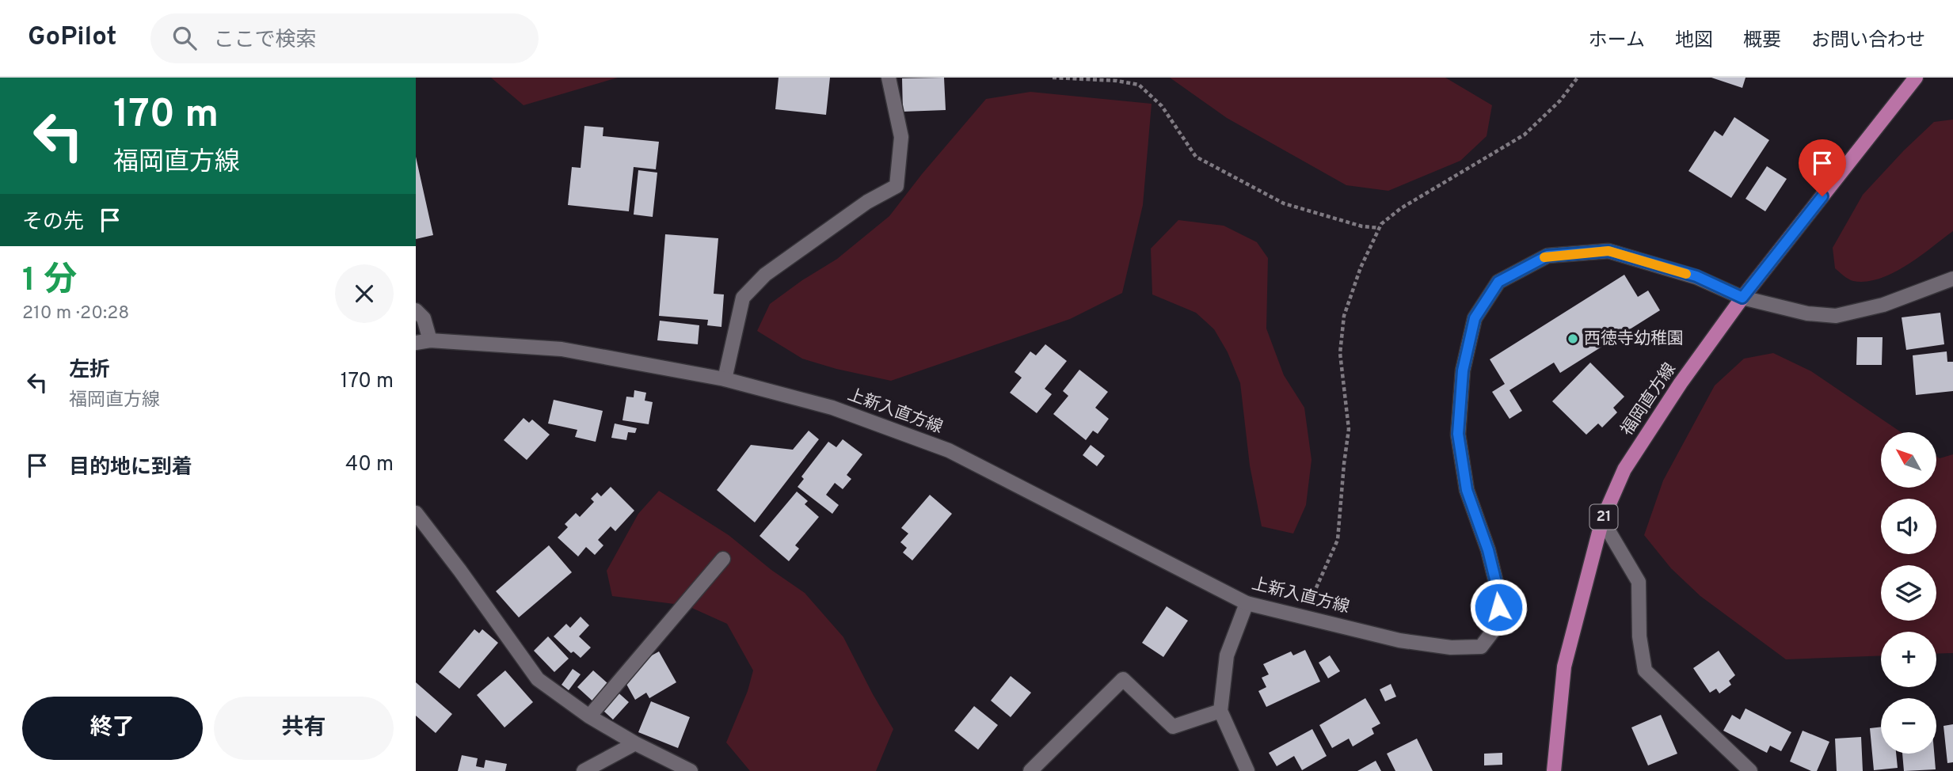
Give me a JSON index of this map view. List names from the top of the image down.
{
  "streets": {
    "main road": ["福岡直方線", "21"],
    "street": ["上新入直方線"]
  },
  "crossings": [
    ["福岡直方線", "上新入直方線"]
  ],
  "places": ["西徳寺幼稚園"],
  "north": "top left",
  "page": {
    "header": "GoPilot",
    "search": "ここで検索",
    "nav": [
      "ホーム",
      "地図",
      "概要",
      "お問い合わせ"
    ],
    "turn": ["170 m", "福岡直方線"],
    "then": "その先",
    "heading": ["1 分", "210 m · 20:28"],
    "list": [
      {
        "name": "左折",
        "note": "福岡直方線",
        "value": "170 m"
      },
      {
        "name": "目的地に到着",
        "value": "40 m"
      }
    ],
    "map_buttons": ["+", "−"],
    "buttons": ["終了", "共有"]
  }
}
